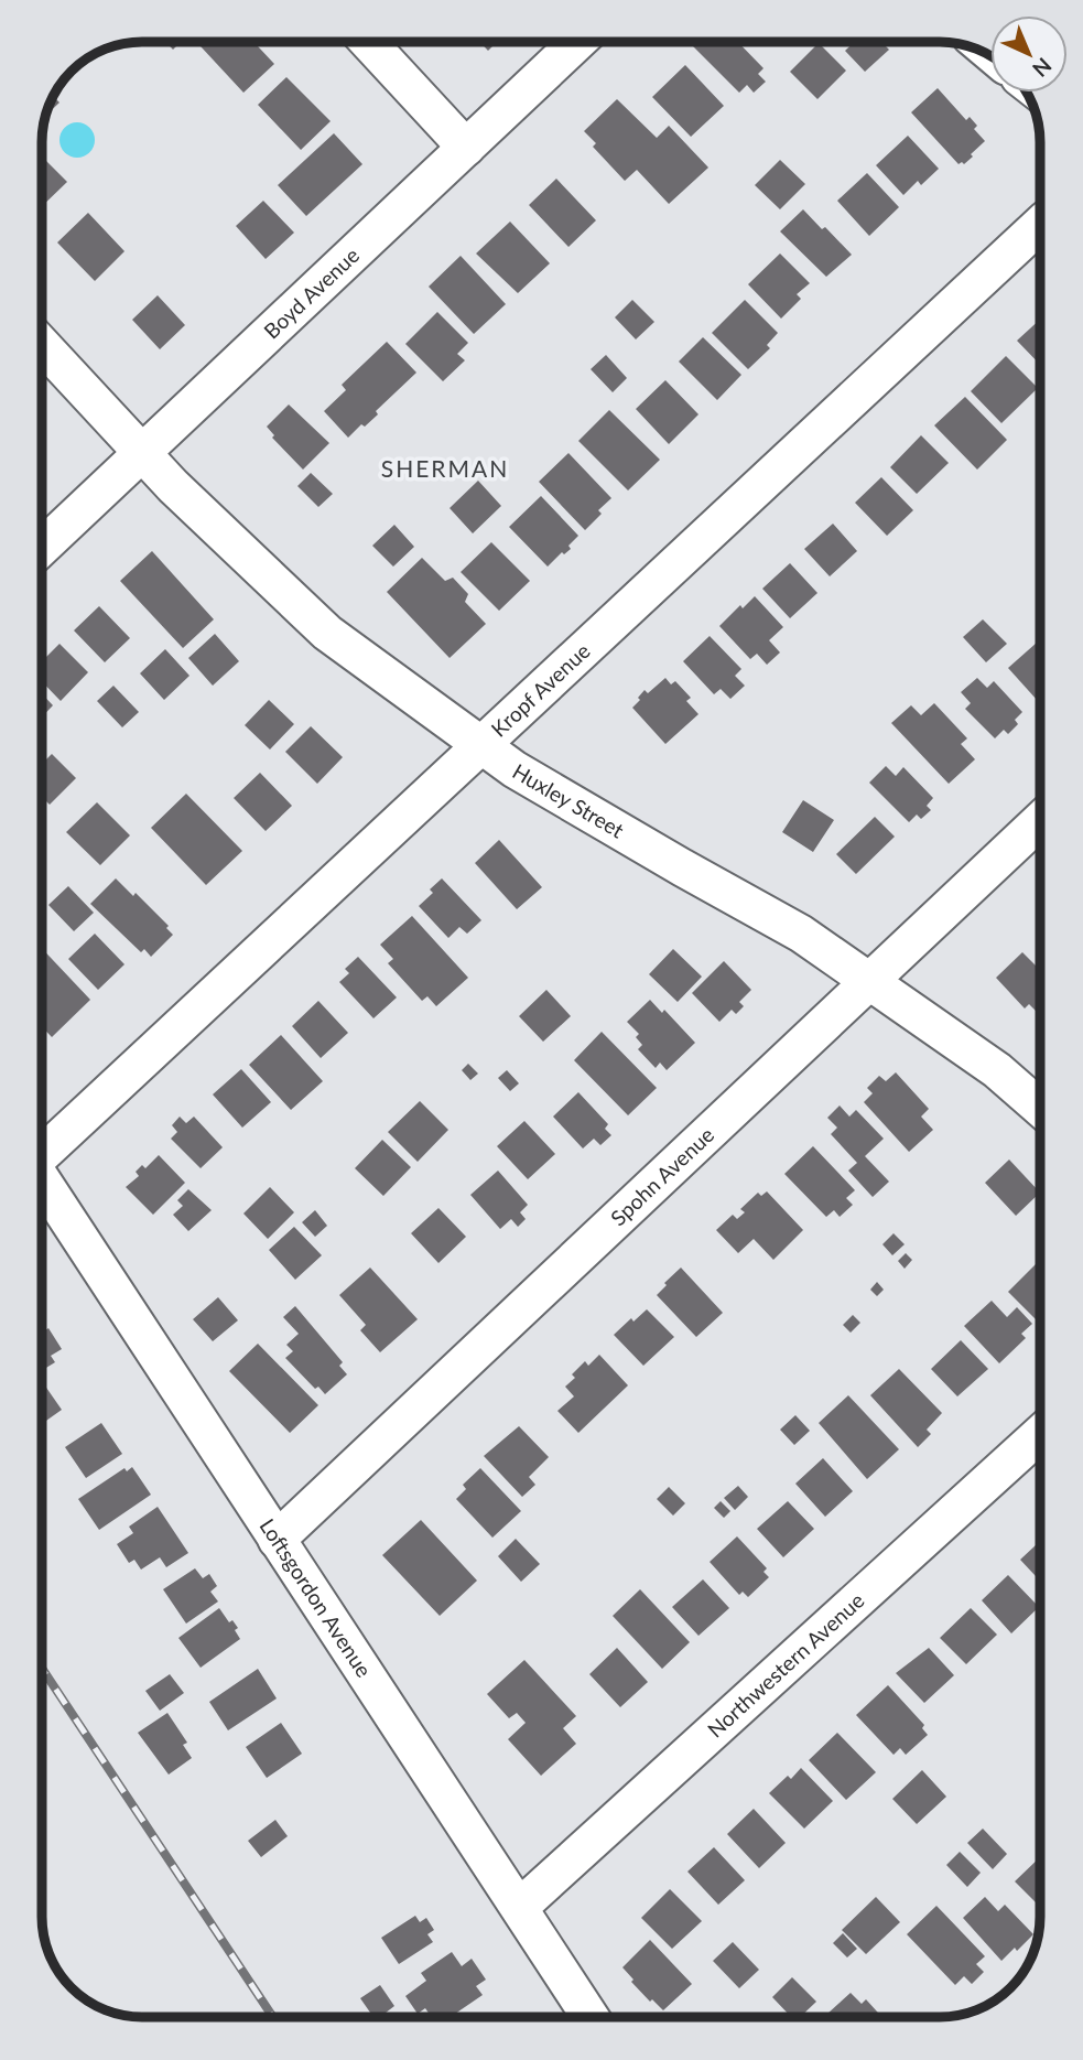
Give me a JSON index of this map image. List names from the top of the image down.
{
  "streets": {
    "street": [
      "Boyd Avenue",
      "Kropf Avenue",
      "Huxley Street",
      "Spohn Avenue",
      "Loftsgordon Avenue",
      "Northwestern Avenue"
    ]
  },
  "crossings": [
    ["Boyd Avenue", "Huxley Street"],
    ["Kropf Avenue", "Huxley Street"],
    ["Huxley Street", "Spohn Avenue"],
    ["Spohn Avenue", "Loftsgordon Avenue"],
    ["Loftsgordon Avenue", "Northwestern Avenue"]
  ],
  "districts": ["SHERMAN"],
  "north": "bottom right"
}
